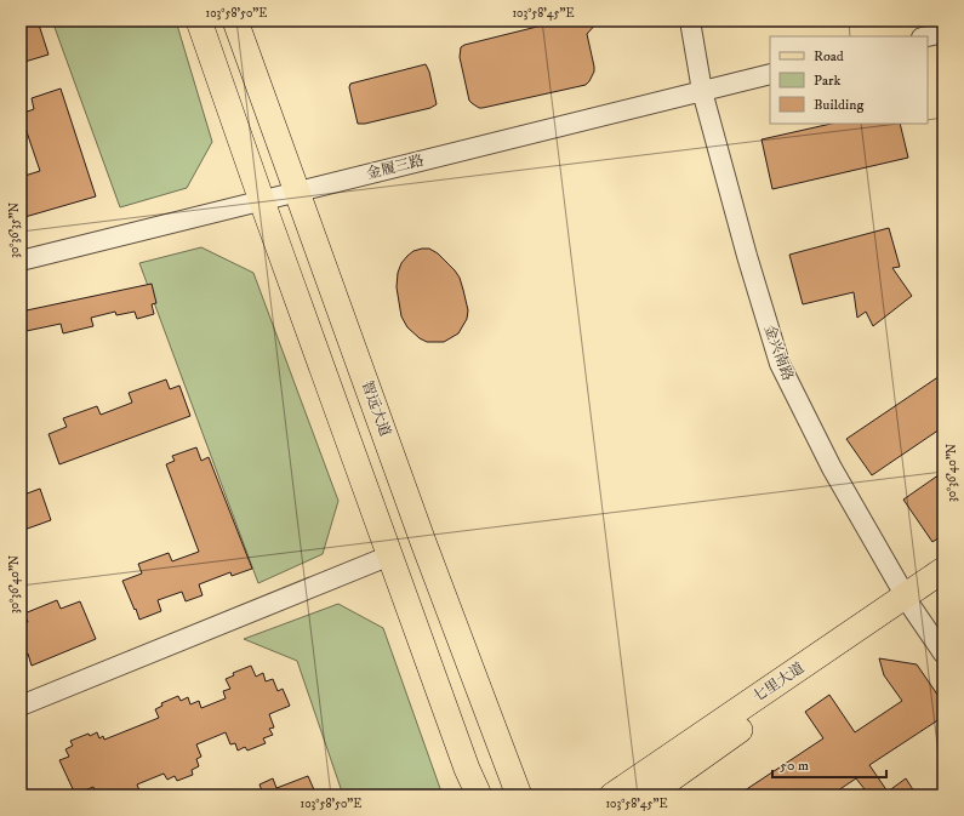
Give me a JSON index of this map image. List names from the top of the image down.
{
  "streets": {
    "main road": ["智远大道", "七里大道"],
    "street": ["金履三路", "金兴南路"]
  },
  "crossings": [
    ["金履三路", "金兴南路"],
    ["金履三路", "智远大道"],
    ["金兴南路", "七里大道"]
  ],
  "legend": ["Road", "Park", "Building"],
  "scale_bar": "50 m",
  "coordinates": [
    "103°58'50\"E",
    "103°58'45\"E",
    "30°36'35\"N",
    "30°36'40\"N"
  ]
}
